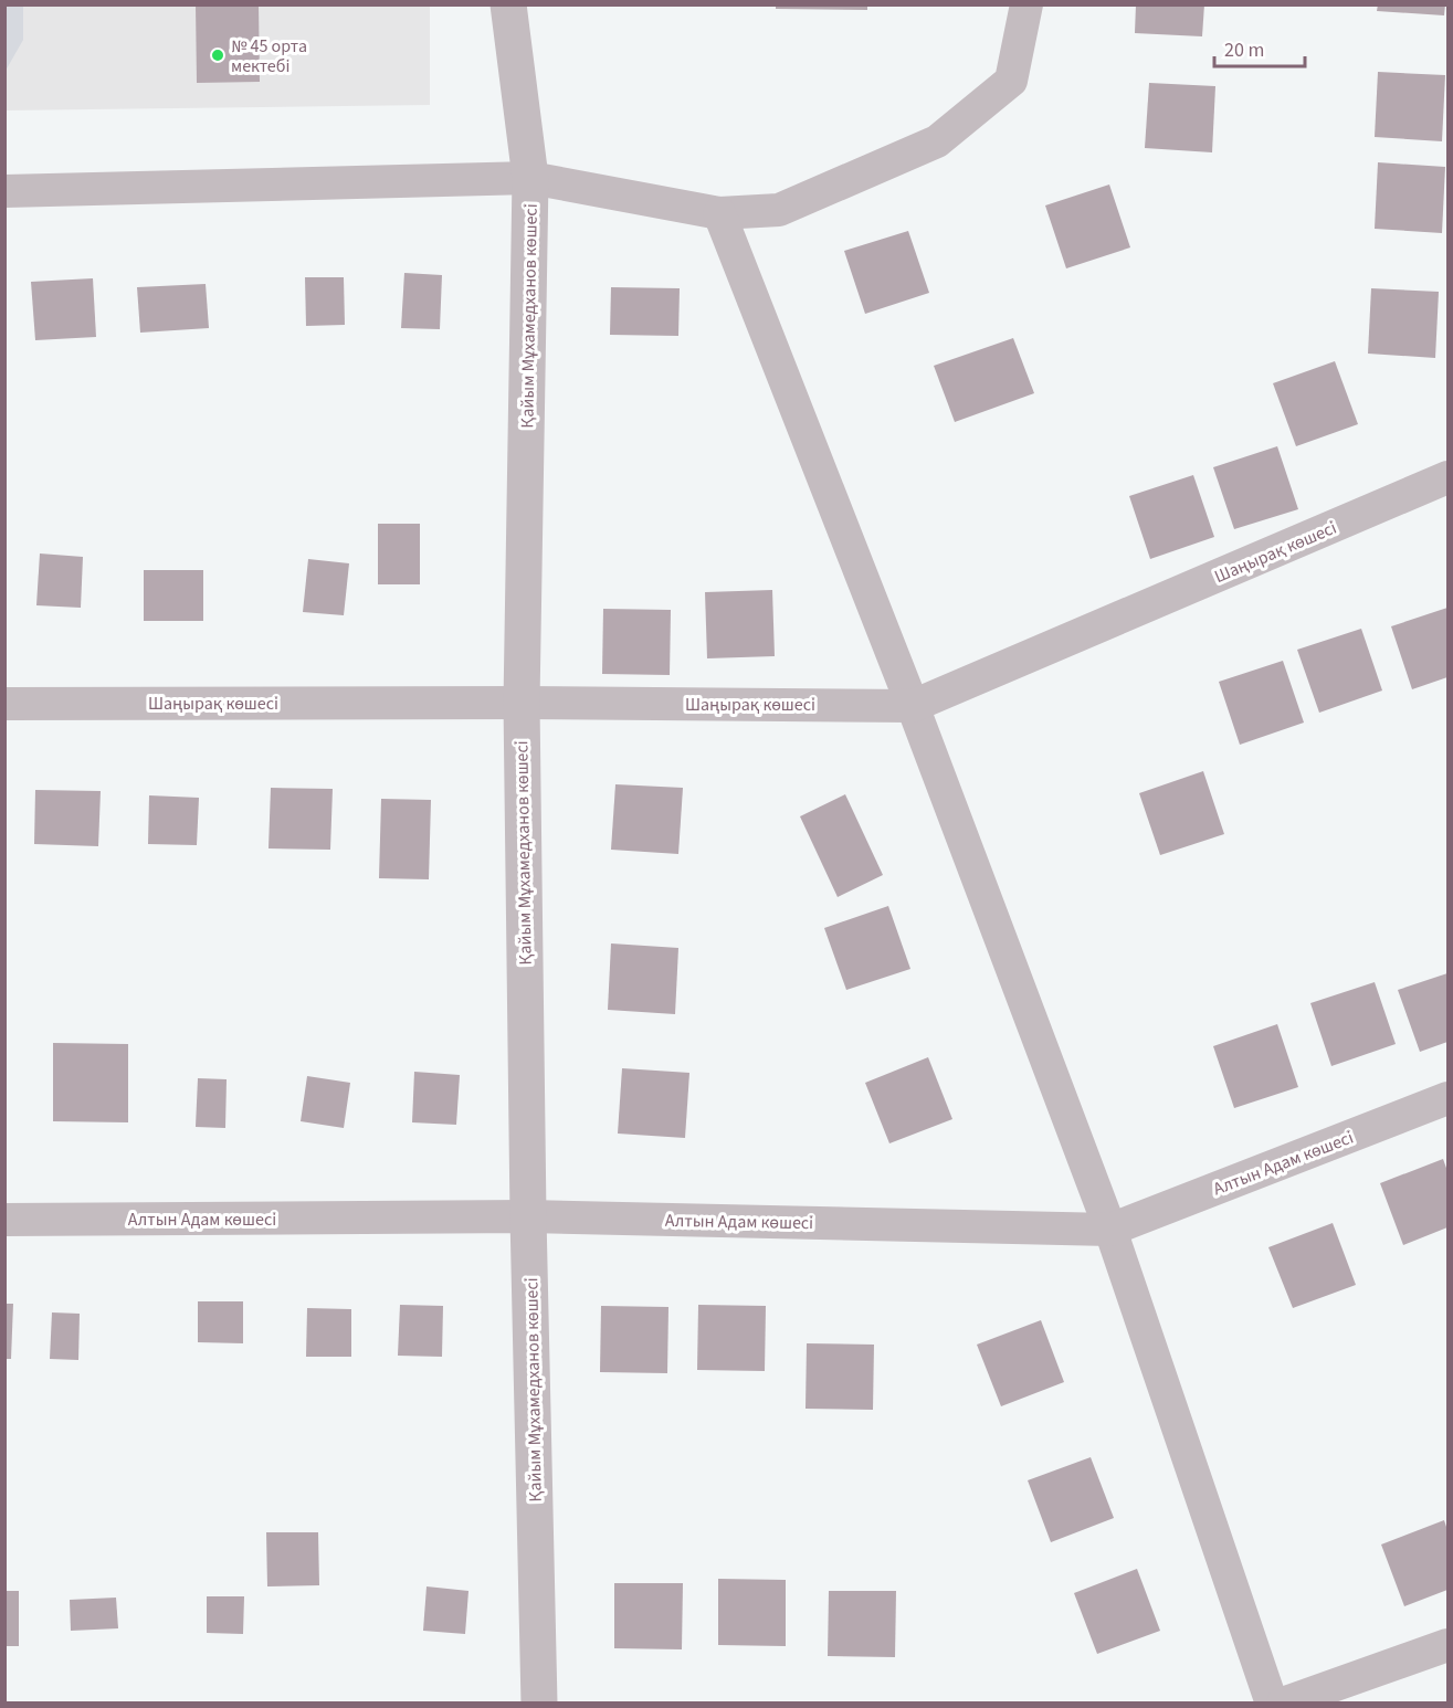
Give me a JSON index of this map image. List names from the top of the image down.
{
  "streets": {
    "street": ["Қайым Мұхамедханов көшесі", "Шаңырақ көшесі", "Алтын Адам көшесі"]
  },
  "crossings": [
    ["Қайым Мұхамедханов көшесі", "Шаңырақ көшесі"],
    ["Қайым Мұхамедханов көшесі", "Алтын Адам көшесі"]
  ],
  "places": ["№ 45 орта мектебі"],
  "scale_bar": "20 m"
}
